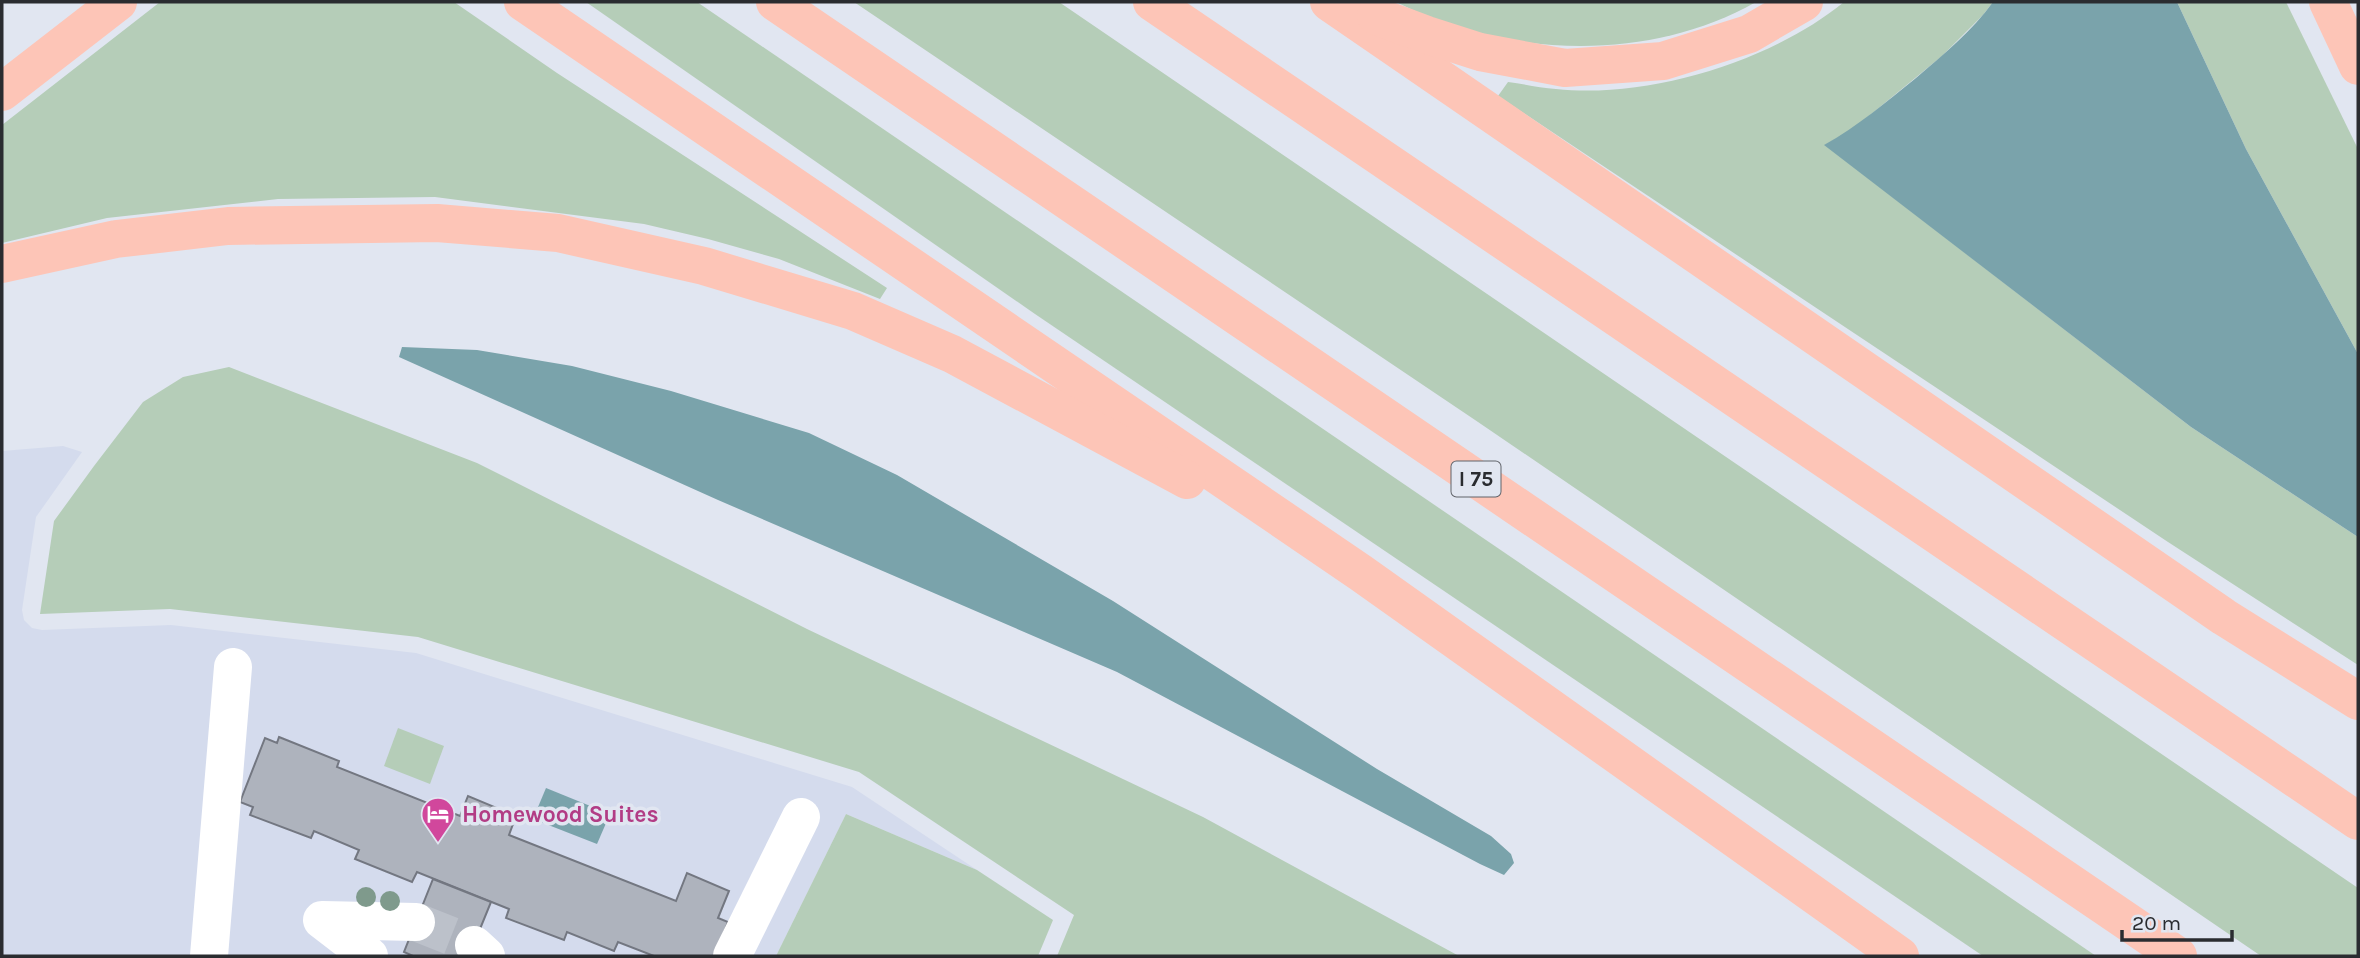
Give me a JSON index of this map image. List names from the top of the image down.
{
  "streets": {
    "highway": ["I 75"]
  },
  "places": {
    "hotel": ["Homewood Suites"]
  },
  "scale_bar": "20 m"
}
